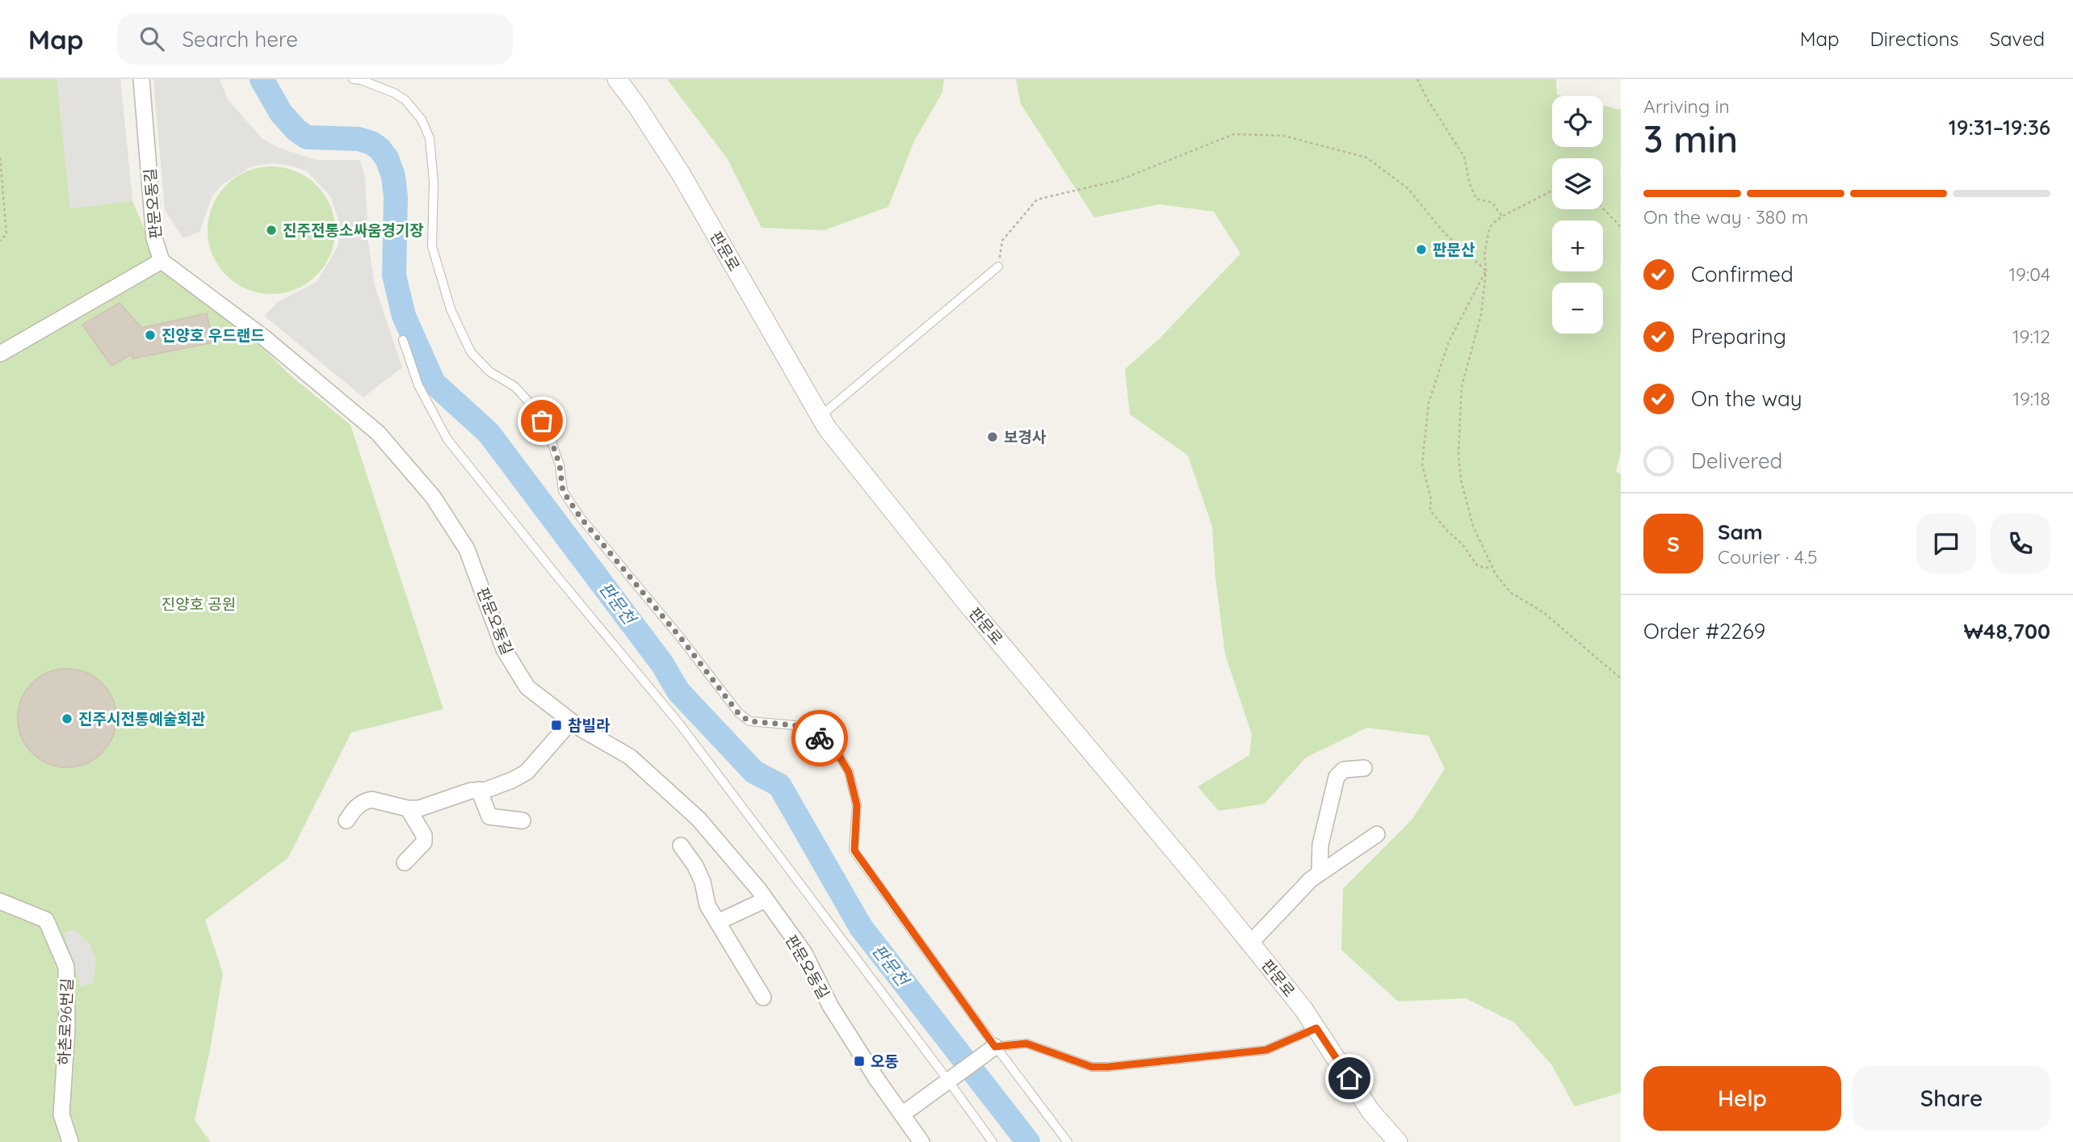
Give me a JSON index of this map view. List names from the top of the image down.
{
  "streets": {
    "street": ["판문오동길", "판문로", "하촌로96번길"]
  },
  "water": ["판문천"],
  "parks": ["진양호 공원"],
  "places": {
    "other": [
      "진주전통소싸움경기장",
      "판문산",
      "진양호 우드랜드",
      "보경사",
      "진주시전통예술회관"
    ],
    "transit": ["참빌라", "오동"]
  },
  "page": {
    "header": "Map",
    "search": "Search here",
    "nav": ["Map", "Directions", "Saved"],
    "heading": ["3 min", "Arriving in", "19:31–19:36"],
    "panel": [
      "Sam",
      "Courier · 4.5",
      "Order #2269",
      "₩48,700"
    ],
    "map_buttons": ["+", "−"],
    "bar": "On the way · 380 m",
    "list": [
      ["Confirmed", "19:04"],
      ["Preparing", "19:12"],
      ["On the way", "19:18"],
      "Delivered"
    ],
    "round": "S",
    "buttons": ["Help", "Share"]
  }
}
